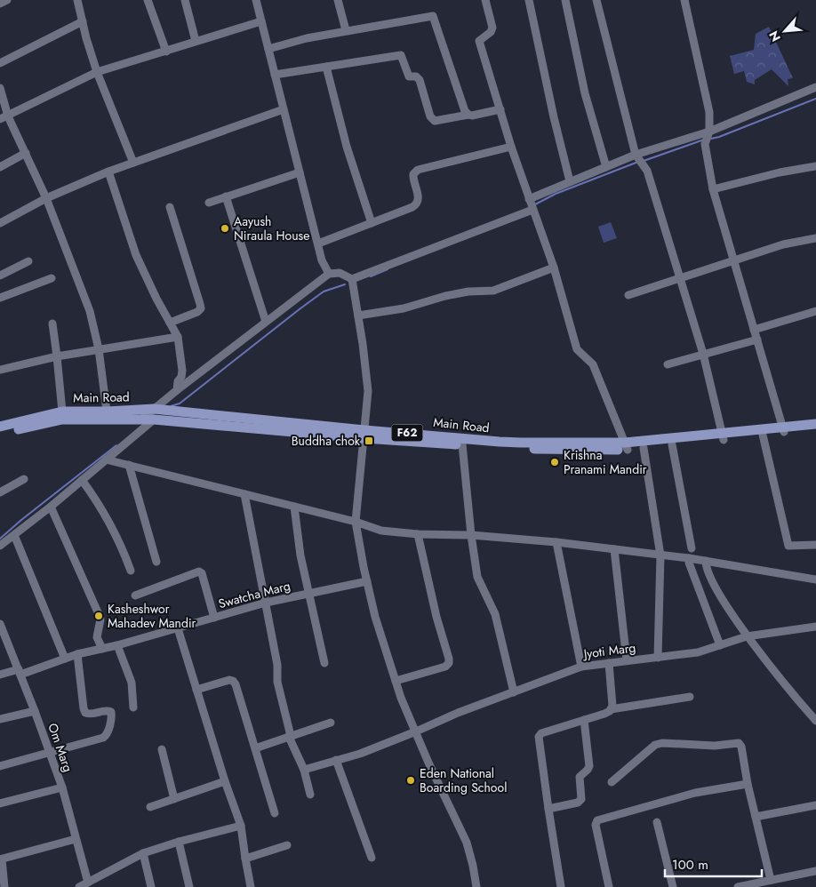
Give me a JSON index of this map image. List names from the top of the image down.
{
  "streets": {
    "main road": ["Main Road", "F62"],
    "street": ["Swatcha Marg", "Jyoti Marg", "Om Marg"]
  },
  "crossings": [
    ["Swatcha Marg", "Om Marg"]
  ],
  "places": {
    "other": [
      "Aayush Niraula House",
      "Krishna Pranami Mandir",
      "Kasheshwor Mahadev Mandir",
      "Eden National Boarding School"
    ],
    "transit": ["Buddha chok"]
  },
  "scale_bar": "100 m",
  "north": "bottom left"
}
